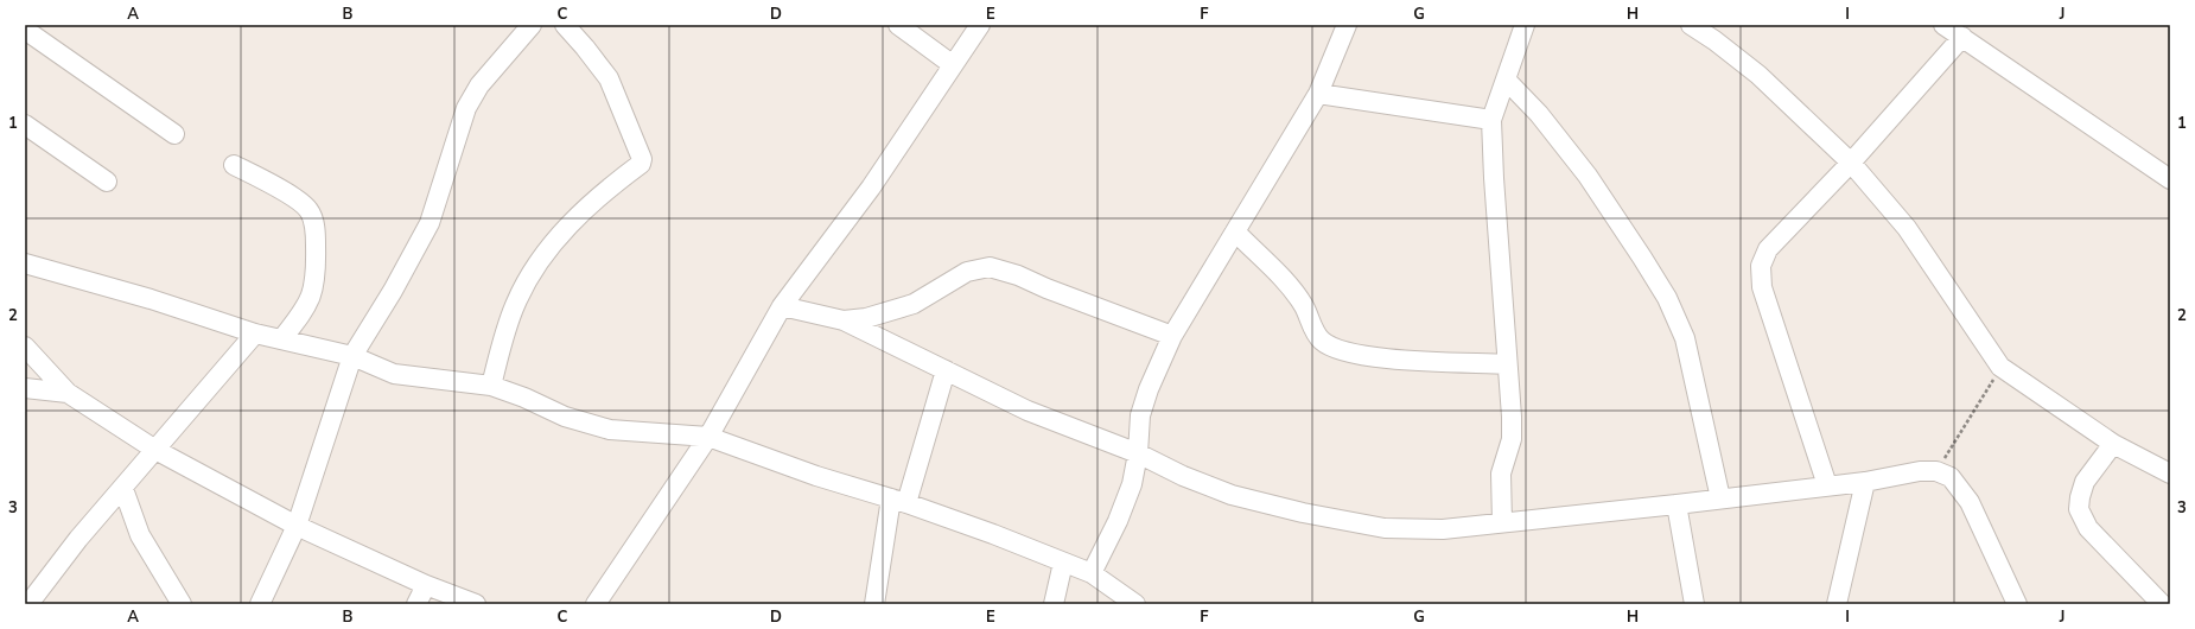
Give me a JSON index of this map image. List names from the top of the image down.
{
  "grid": {
    "columns": [
      "A",
      "B",
      "C",
      "D",
      "E",
      "F",
      "G",
      "H",
      "I",
      "J"
    ],
    "rows": ["1", "2", "3"]
  }
}
